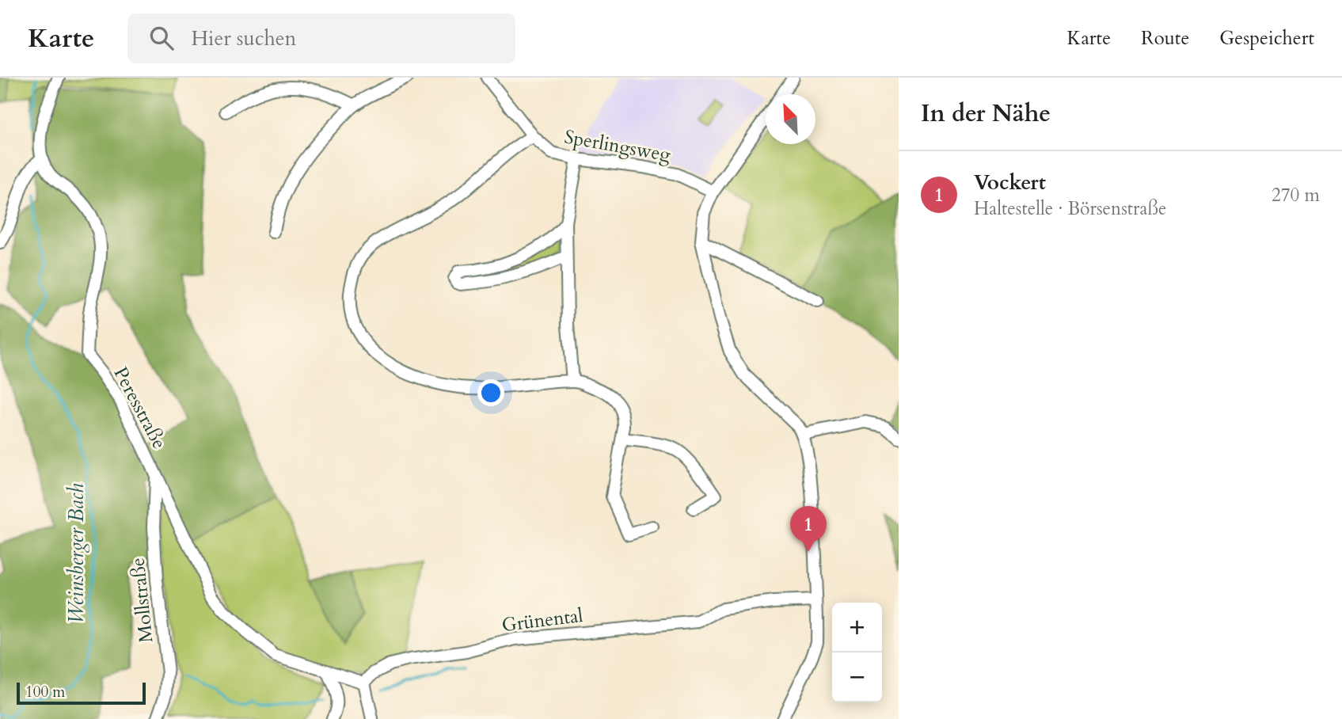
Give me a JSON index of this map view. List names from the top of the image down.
{
  "streets": {
    "street": [
      "Sperlingsweg",
      "Peresstraße",
      "Mollstraße",
      "Grünental"
    ]
  },
  "crossings": [
    ["Peresstraße", "Mollstraße"]
  ],
  "water": ["Weinsberger Bach"],
  "scale_bar": "100 m",
  "north": "top left",
  "page": {
    "header": "Karte",
    "search": "Hier suchen",
    "nav": ["Karte", "Route", "Gespeichert"],
    "heading": "In der Nähe",
    "list": [
      {
        "mark": "1",
        "name": "Vockert",
        "note": "Haltestelle · Börsenstraße",
        "value": "270 m"
      }
    ],
    "pins": "1",
    "map_buttons": ["+", "−"],
    "scale": "100 m"
  }
}
